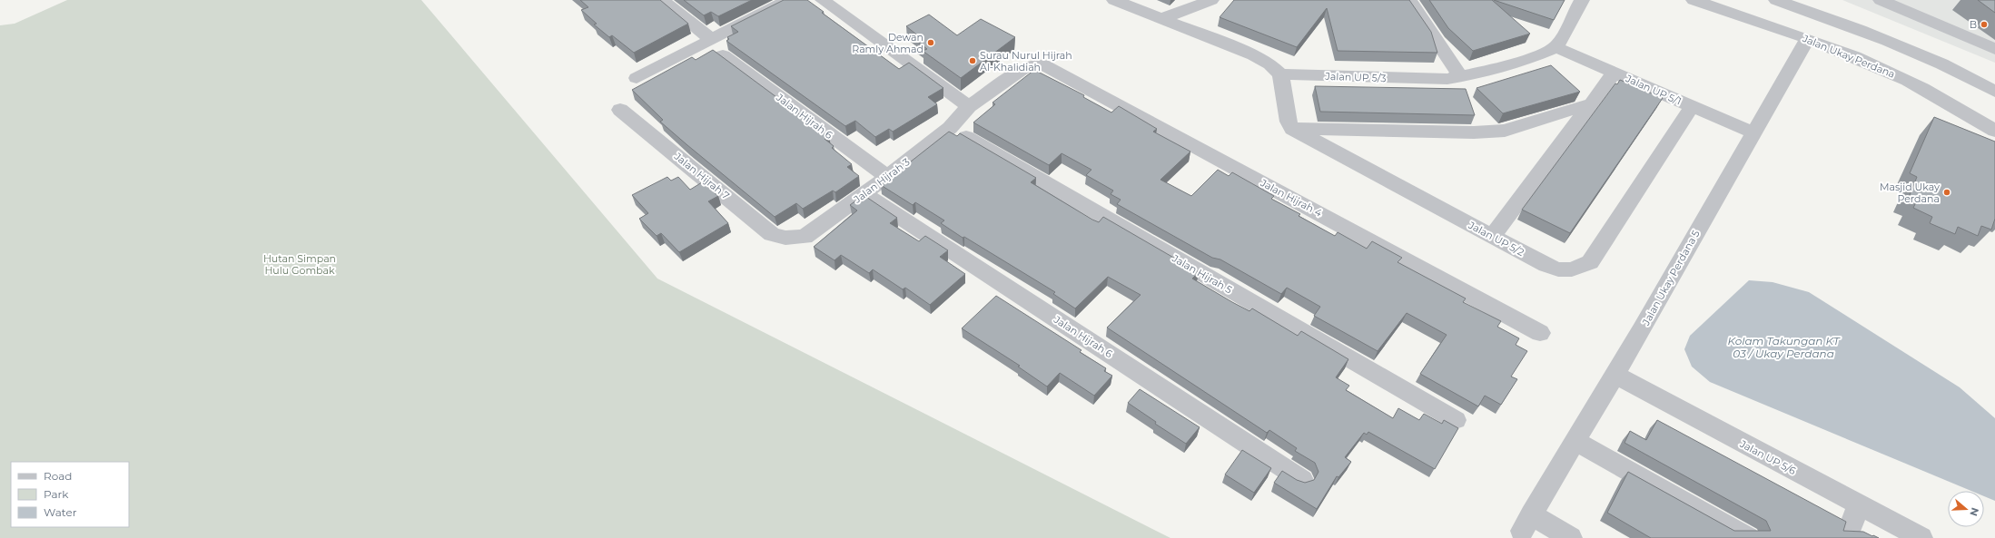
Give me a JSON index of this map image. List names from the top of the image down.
{
  "streets": {
    "street": [
      "Jalan Ukay Perdana",
      "Jalan UP 5/3",
      "Jalan UP 5/1",
      "Jalan Hijrah 6",
      "Jalan Hijrah 7",
      "Jalan Hijrah 3",
      "Jalan Hijrah 4",
      "Jalan UP 5/2",
      "Jalan Hijrah 5",
      "Jalan Ukay Perdana 5",
      "Jalan UP 5/6"
    ]
  },
  "crossings": [
    ["Jalan Ukay Perdana", "Jalan Ukay Perdana 5"],
    ["Jalan UP 5/3", "Jalan UP 5/1"],
    ["Jalan UP 5/1", "Jalan UP 5/2"],
    ["Jalan UP 5/1", "Jalan Ukay Perdana 5"],
    ["Jalan Hijrah 6", "Jalan Hijrah 3"],
    ["Jalan Hijrah 7", "Jalan Hijrah 3"],
    ["Jalan Hijrah 3", "Jalan Hijrah 4"],
    ["Jalan Hijrah 3", "Jalan Hijrah 5"],
    ["Jalan Ukay Perdana 5", "Jalan UP 5/6"]
  ],
  "water": ["Kolam Takungan KT 03 / Ukay Perdana"],
  "parks": ["Hutan Simpan Hulu Gombak"],
  "places": [
    "B",
    "Dewan Ramly Ahmad",
    "Surau Nurul Hijrah Al-Khalidiah",
    "Masjid Ukay Perdana"
  ],
  "legend": ["Road", "Park", "Water"],
  "north": "right"
}
